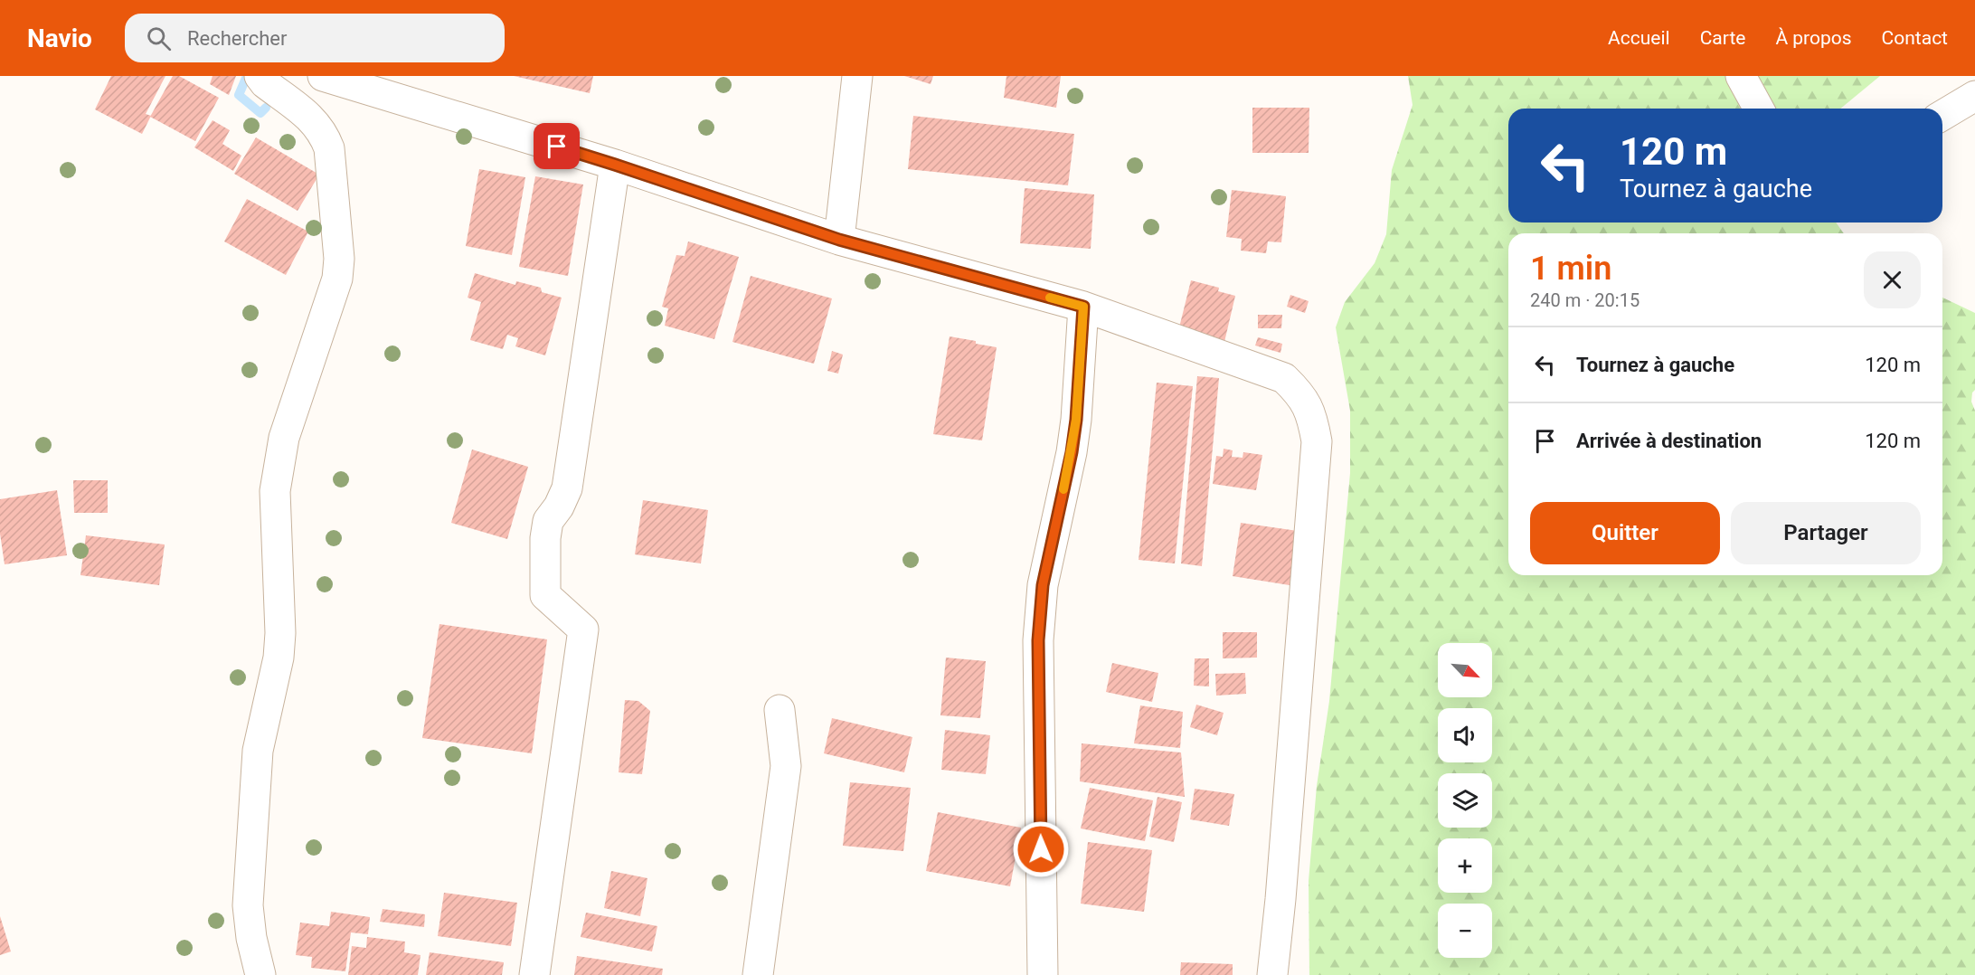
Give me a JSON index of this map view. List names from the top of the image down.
{
  "north": "bottom right",
  "page": {
    "header": "Navio",
    "search": "Rechercher",
    "nav": [
      "Accueil",
      "Carte",
      "À propos",
      "Contact"
    ],
    "turn": ["120 m", "Tournez à gauche"],
    "heading": ["1 min", "240 m · 20:15"],
    "list": [
      {
        "name": "Tournez à gauche",
        "value": "120 m"
      },
      {
        "name": "Arrivée à destination",
        "value": "120 m"
      }
    ],
    "buttons": ["Quitter", "Partager"],
    "map_buttons": ["+", "−"]
  }
}
